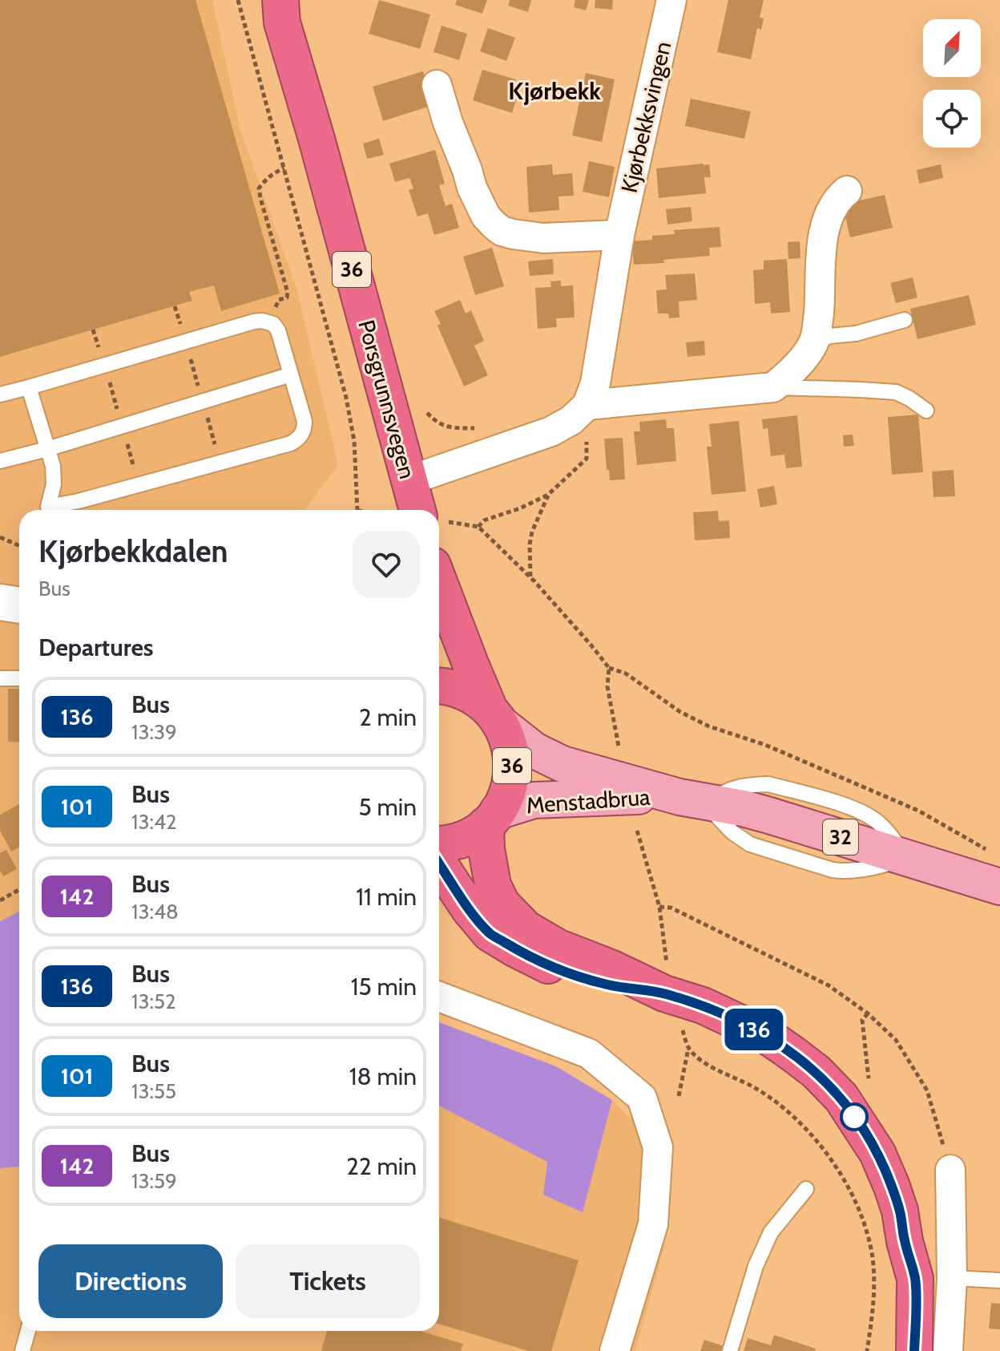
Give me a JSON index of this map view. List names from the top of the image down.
{
  "streets": {
    "highway": ["36", "Porsgrunnsvegen"],
    "main road": ["Menstadbrua", "32"],
    "street": ["Kjørbekksvingen"]
  },
  "crossings": [
    ["36", "Menstadbrua"]
  ],
  "districts": ["Kjørbekk"],
  "lines": ["bus line 136"],
  "north": "top right",
  "page": {
    "on_map": "136",
    "heading": [
      ["Kjørbekkdalen", "Bus"],
      "Departures"
    ],
    "list": [
      {
        "mark": "136",
        "name": "Bus",
        "note": "13:39",
        "value": "2 min"
      },
      {
        "mark": "101",
        "name": "Bus",
        "note": "13:42",
        "value": "5 min"
      },
      {
        "mark": "142",
        "name": "Bus",
        "note": "13:48",
        "value": "11 min"
      },
      {
        "mark": "136",
        "name": "Bus",
        "note": "13:52",
        "value": "15 min"
      },
      {
        "mark": "101",
        "name": "Bus",
        "note": "13:55",
        "value": "18 min"
      },
      {
        "mark": "142",
        "name": "Bus",
        "note": "13:59",
        "value": "22 min"
      }
    ],
    "buttons": ["Directions", "Tickets"]
  }
}
